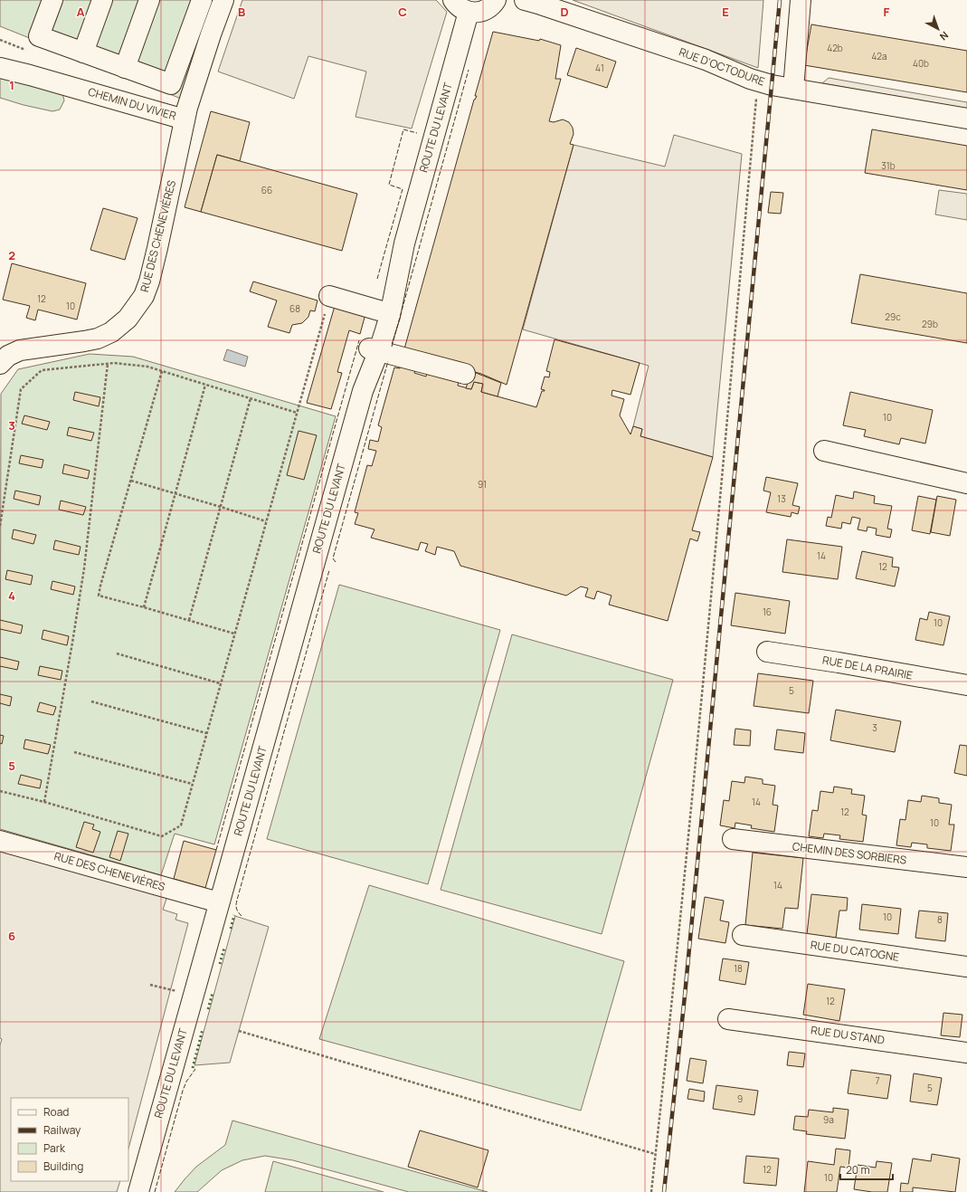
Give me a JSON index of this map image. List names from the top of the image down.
{
  "streets": {
    "street": [
      "RUE D'OCTODURE",
      "CHEMIN DU VIVIER",
      "ROUTE DU LEVANT",
      "RUE DES CHENEVIÈRES",
      "RUE DE LA PRAIRIE",
      "CHEMIN DES SORBIERS",
      "RUE DU CATOGNE",
      "RUE DU STAND"
    ]
  },
  "crossings": [
    ["CHEMIN DU VIVIER", "RUE DES CHENEVIÈRES"],
    ["ROUTE DU LEVANT", "RUE DES CHENEVIÈRES"]
  ],
  "house_numbers": [
    "42b",
    "42a",
    "40b",
    "41",
    "31b",
    "66",
    "12",
    "10",
    "68",
    "29c",
    "29b",
    "10",
    "91",
    "13",
    "14",
    "12",
    "16",
    "10",
    "5",
    "3",
    "14",
    "12",
    "10",
    "14",
    "10",
    "8",
    "18",
    "12",
    "7",
    "5",
    "9",
    "9a",
    "12",
    "10"
  ],
  "legend": [
    "Road",
    "Railway",
    "Park",
    "Building"
  ],
  "scale_bar": "20 m",
  "north": "bottom right",
  "grid": {
    "columns": [
      "A",
      "B",
      "C",
      "D",
      "E",
      "F"
    ],
    "rows": [
      "1",
      "2",
      "3",
      "4",
      "5",
      "6"
    ]
  }
}
